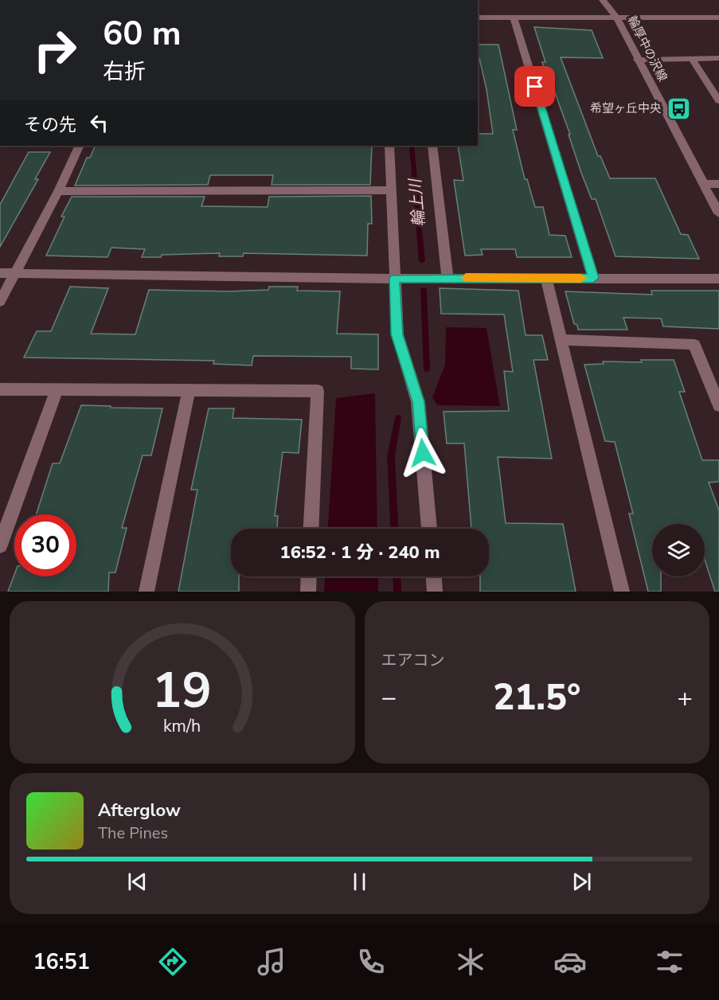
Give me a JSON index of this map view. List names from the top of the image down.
{
  "streets": {
    "street": ["輪厚中の沢線"]
  },
  "water": ["輪上川"],
  "places": {
    "bus stop": ["希望ヶ丘中央"]
  },
  "page": {
    "turn": ["60 m", "右折"],
    "then": "その先",
    "limit": "30",
    "trip": "16:52 · 1 分 · 240 m",
    "tile": "エアコン",
    "heat": ["−", "21.5°", "+"],
    "song": ["Afterglow", "The Pines"],
    "tabs": "16:51",
    "gauge": ["19", "km/h"]
  }
}
